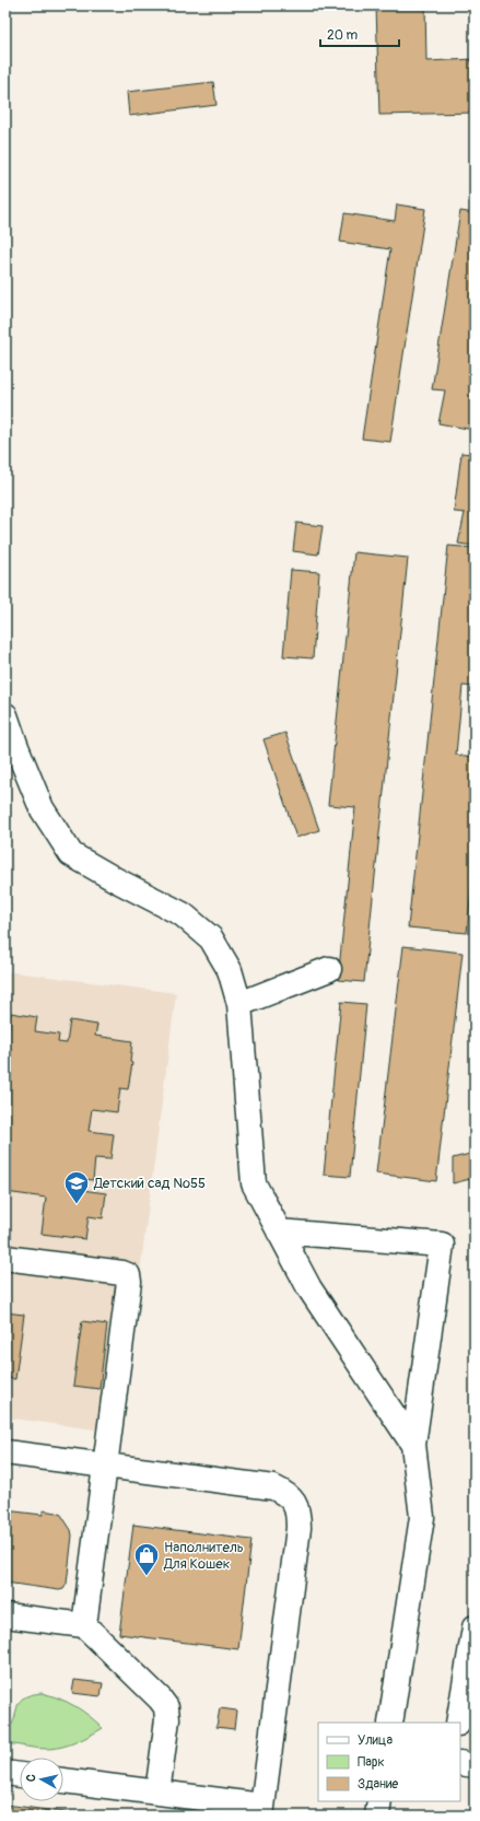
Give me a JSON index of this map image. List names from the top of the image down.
{
  "places": {
    "school or university": ["Детский сад №55"],
    "shop": ["Наполнитель Для Кошек"]
  },
  "legend": ["Улица", "Парк", "Здание"],
  "scale_bar": "20 m",
  "north": "left"
}
